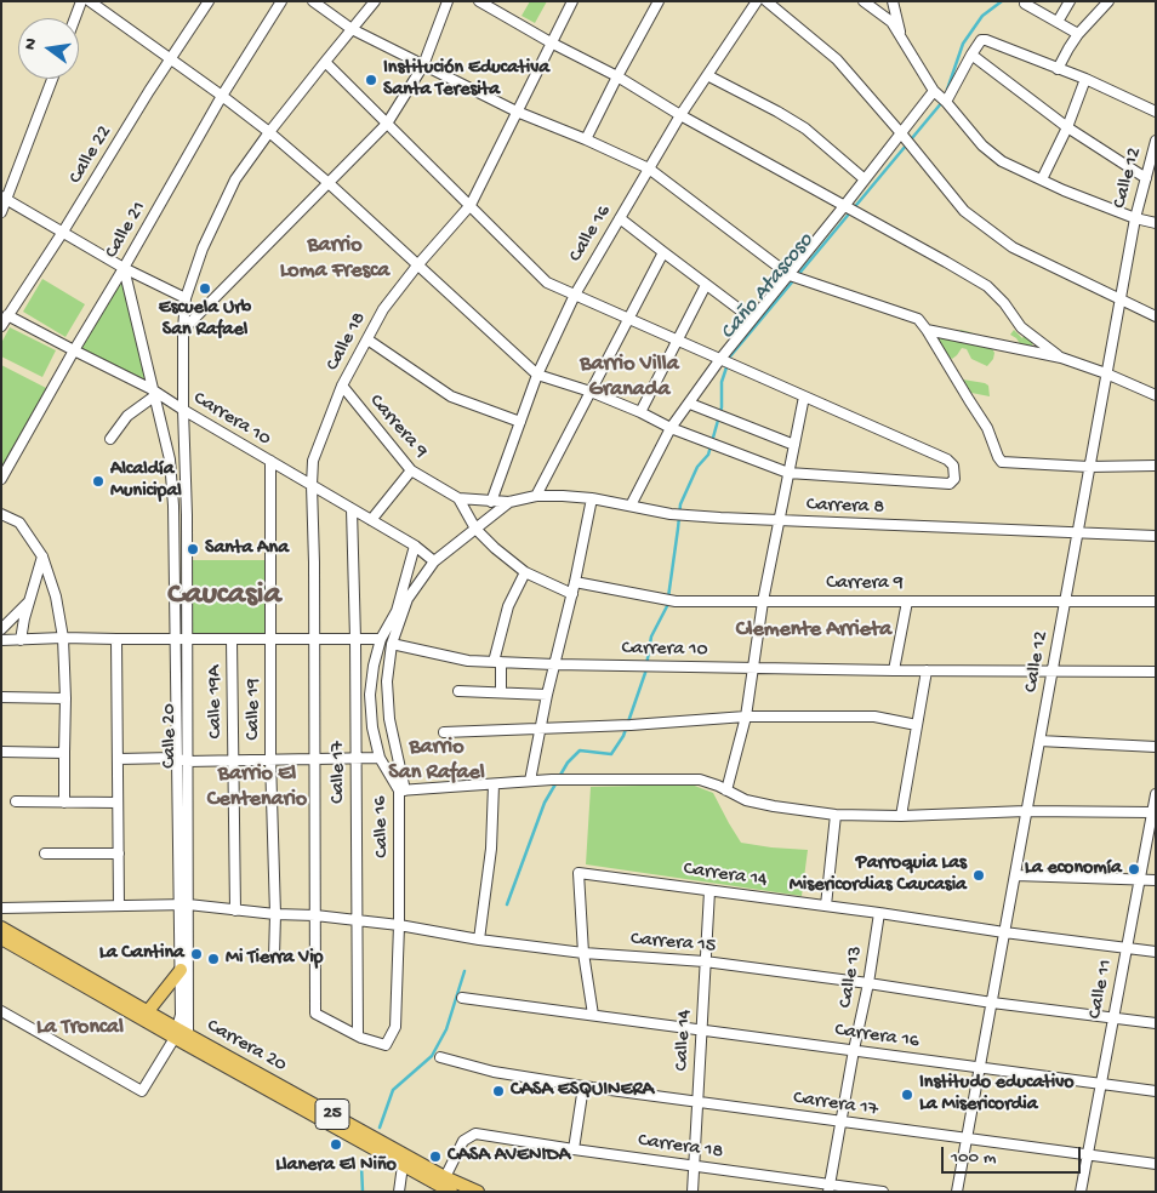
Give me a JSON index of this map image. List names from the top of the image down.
{
  "streets": {
    "main road": ["Carrera 20", "25"],
    "street": [
      "Calle 22",
      "Calle 12",
      "Calle 21",
      "Calle 16",
      "Calle 18",
      "Carrera 10",
      "Carrera 9",
      "Carrera 8",
      "Calle 19A",
      "Calle 19",
      "Calle 20",
      "Calle 17",
      "Carrera 14",
      "Carrera 15",
      "Calle 13",
      "Calle 11",
      "Carrera 16",
      "Calle 14",
      "Carrera 17",
      "Carrera 18"
    ]
  },
  "crossings": [
    ["Calle 22", "Carrera 10"],
    ["Calle 12", "Carrera 10"],
    ["Calle 12", "Carrera 9"],
    ["Calle 12", "Carrera 8"],
    ["Calle 12", "Carrera 14"],
    ["Calle 12", "Carrera 15"],
    ["Calle 12", "Carrera 16"],
    ["Calle 12", "Carrera 17"],
    ["Calle 21", "Carrera 10"],
    ["Calle 21", "Calle 20"],
    ["Calle 16", "Calle 18"],
    ["Calle 16", "Carrera 10"],
    ["Calle 16", "Carrera 8"],
    ["Calle 16", "Calle 17"],
    ["Calle 16", "Carrera 15"],
    ["Calle 18", "Carrera 10"],
    ["Calle 18", "Carrera 9"],
    ["Calle 18", "Calle 17"],
    ["Calle 18", "Carrera 15"],
    ["Carrera 10", "Calle 19"],
    ["Carrera 10", "Calle 20"],
    ["Carrera 10", "Calle 17"],
    ["Calle 19A", "Carrera 15"],
    ["Calle 19", "Carrera 15"],
    ["Calle 20", "Carrera 15"],
    ["Calle 20", "Carrera 20"],
    ["Calle 17", "Carrera 15"],
    ["Carrera 14", "Carrera 15"],
    ["Carrera 14", "Calle 13"],
    ["Carrera 14", "Calle 11"],
    ["Carrera 14", "Calle 14"],
    ["Carrera 15", "Calle 13"],
    ["Carrera 15", "Calle 11"],
    ["Carrera 15", "Calle 14"],
    ["Calle 13", "Carrera 16"],
    ["Calle 13", "Carrera 17"],
    ["Calle 13", "Carrera 18"],
    ["Calle 11", "Carrera 16"],
    ["Calle 11", "Carrera 17"],
    ["Carrera 16", "Calle 14"],
    ["Calle 14", "Carrera 17"],
    ["Calle 14", "Carrera 18"],
    ["Carrera 20", "Carrera 18"]
  ],
  "districts": [
    "Barrio Loma Fresca",
    "Barrio Villa Granada",
    "Caucasia",
    "Clemente Arrieta",
    "Barrio San Rafael",
    "Barrio El Centenario",
    "La Troncal"
  ],
  "water": ["Caño Atascoso"],
  "places": [
    "Institución Educativa Santa Teresita",
    "Escuela Urb San Rafael",
    "Alcaldía Municipal",
    "Santa Ana",
    "La economía",
    "Parroquia Las Misericordias Caucasia",
    "La Cantina",
    "Mi Tierra Vip",
    "CASA ESQUINERA",
    "Institudo educativo La Misericordia",
    "Llanera El Niño",
    "CASA AVENIDA"
  ],
  "scale_bar": "100 m",
  "north": "left"
}
